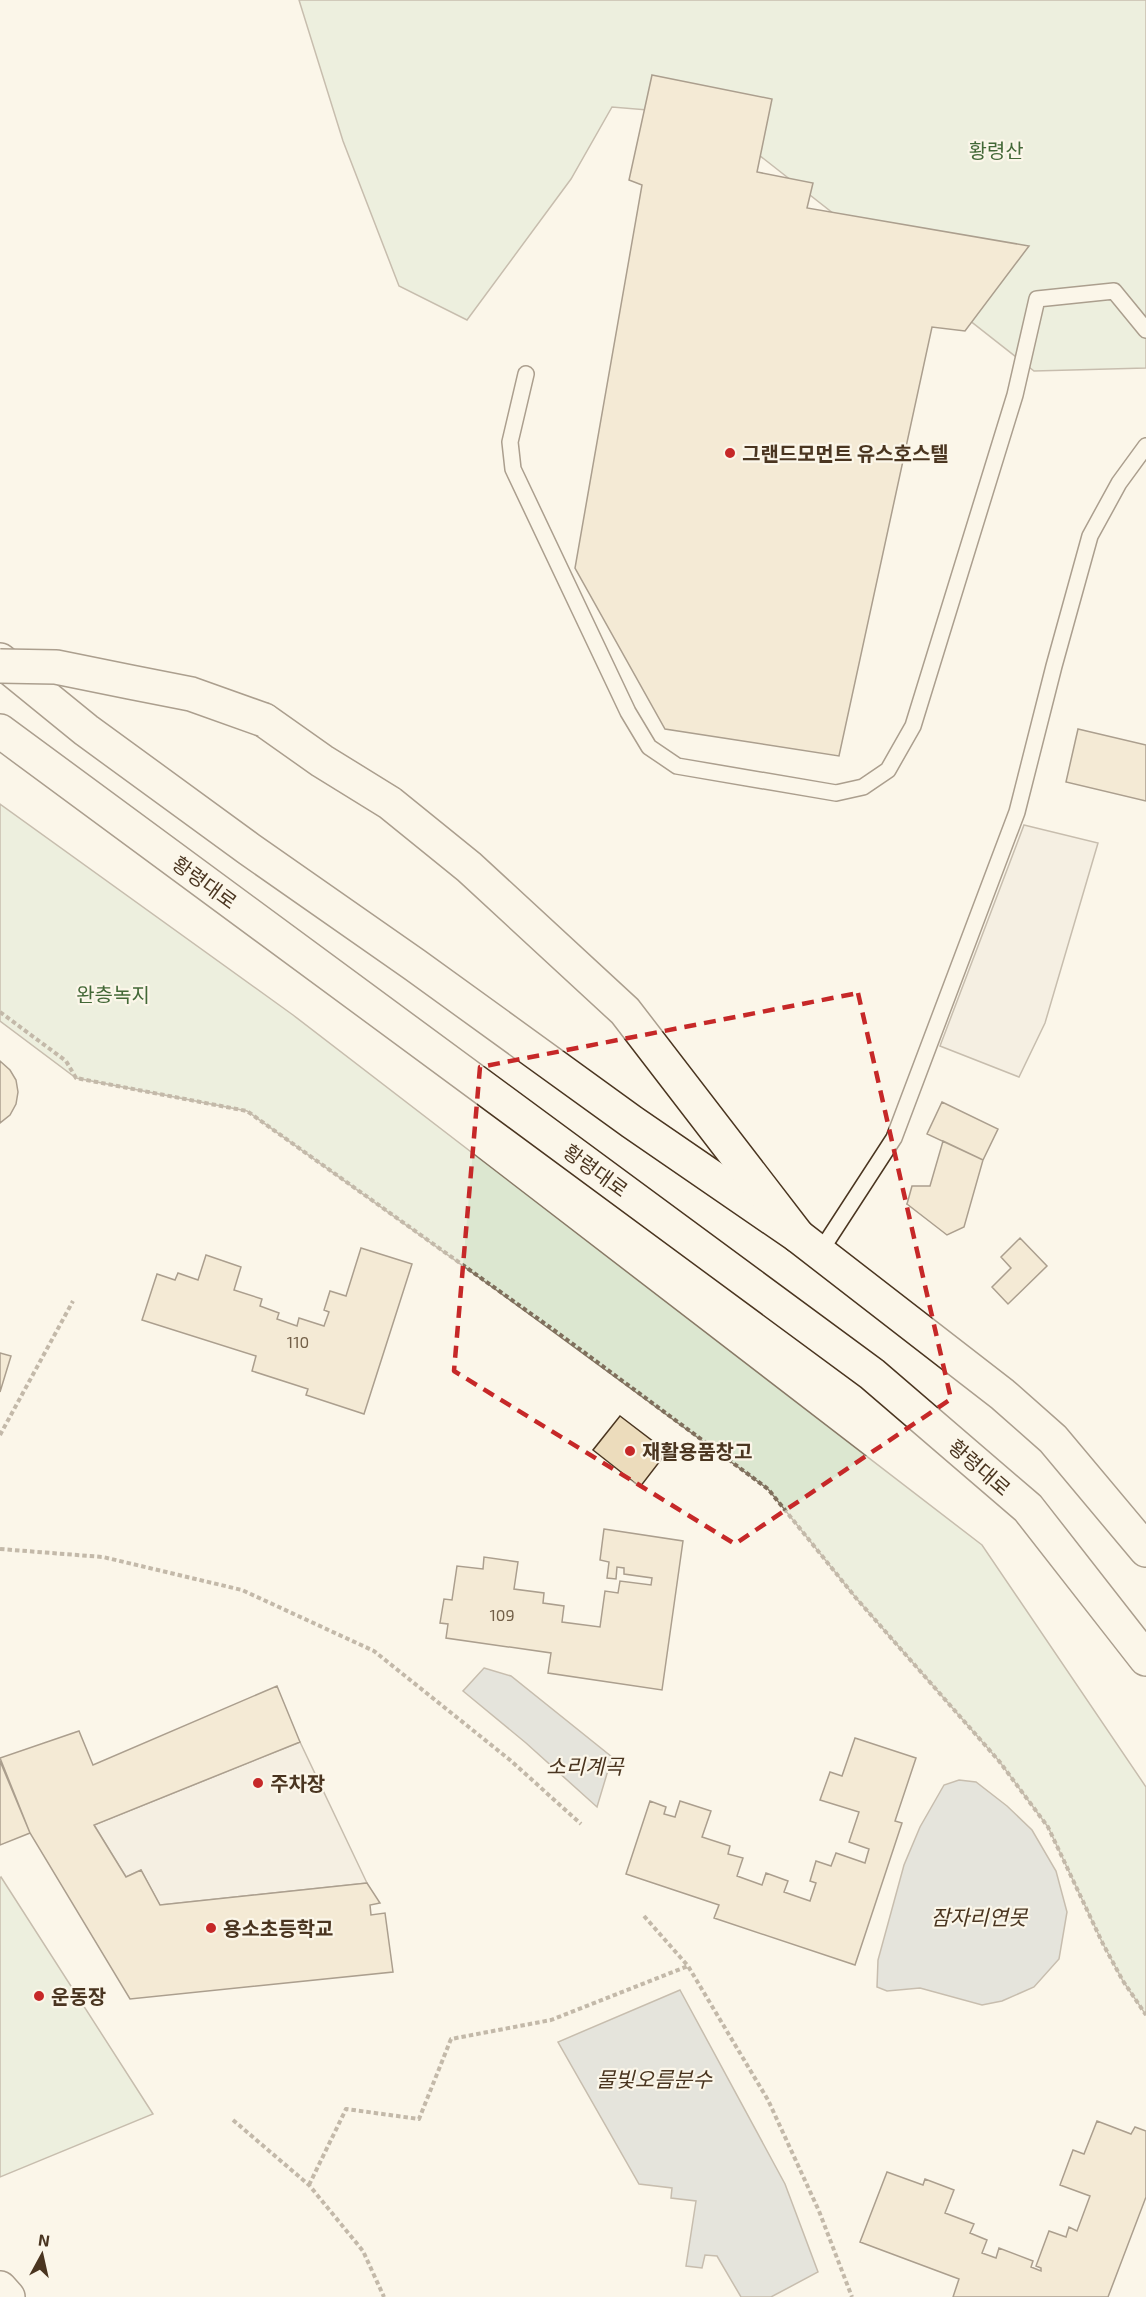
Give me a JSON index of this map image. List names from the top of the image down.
{
  "streets": {
    "main road": ["황령대로"]
  },
  "water": ["소리계곡", "잠자리연못", "물빛오름분수"],
  "parks": ["황령산", "완층녹지"],
  "places": [
    "그랜드모먼트 유스호스텔",
    "재활용품창고",
    "주차장",
    "용소초등학교",
    "운동장"
  ],
  "house_numbers": ["110", "109"],
  "north": "top"
}
